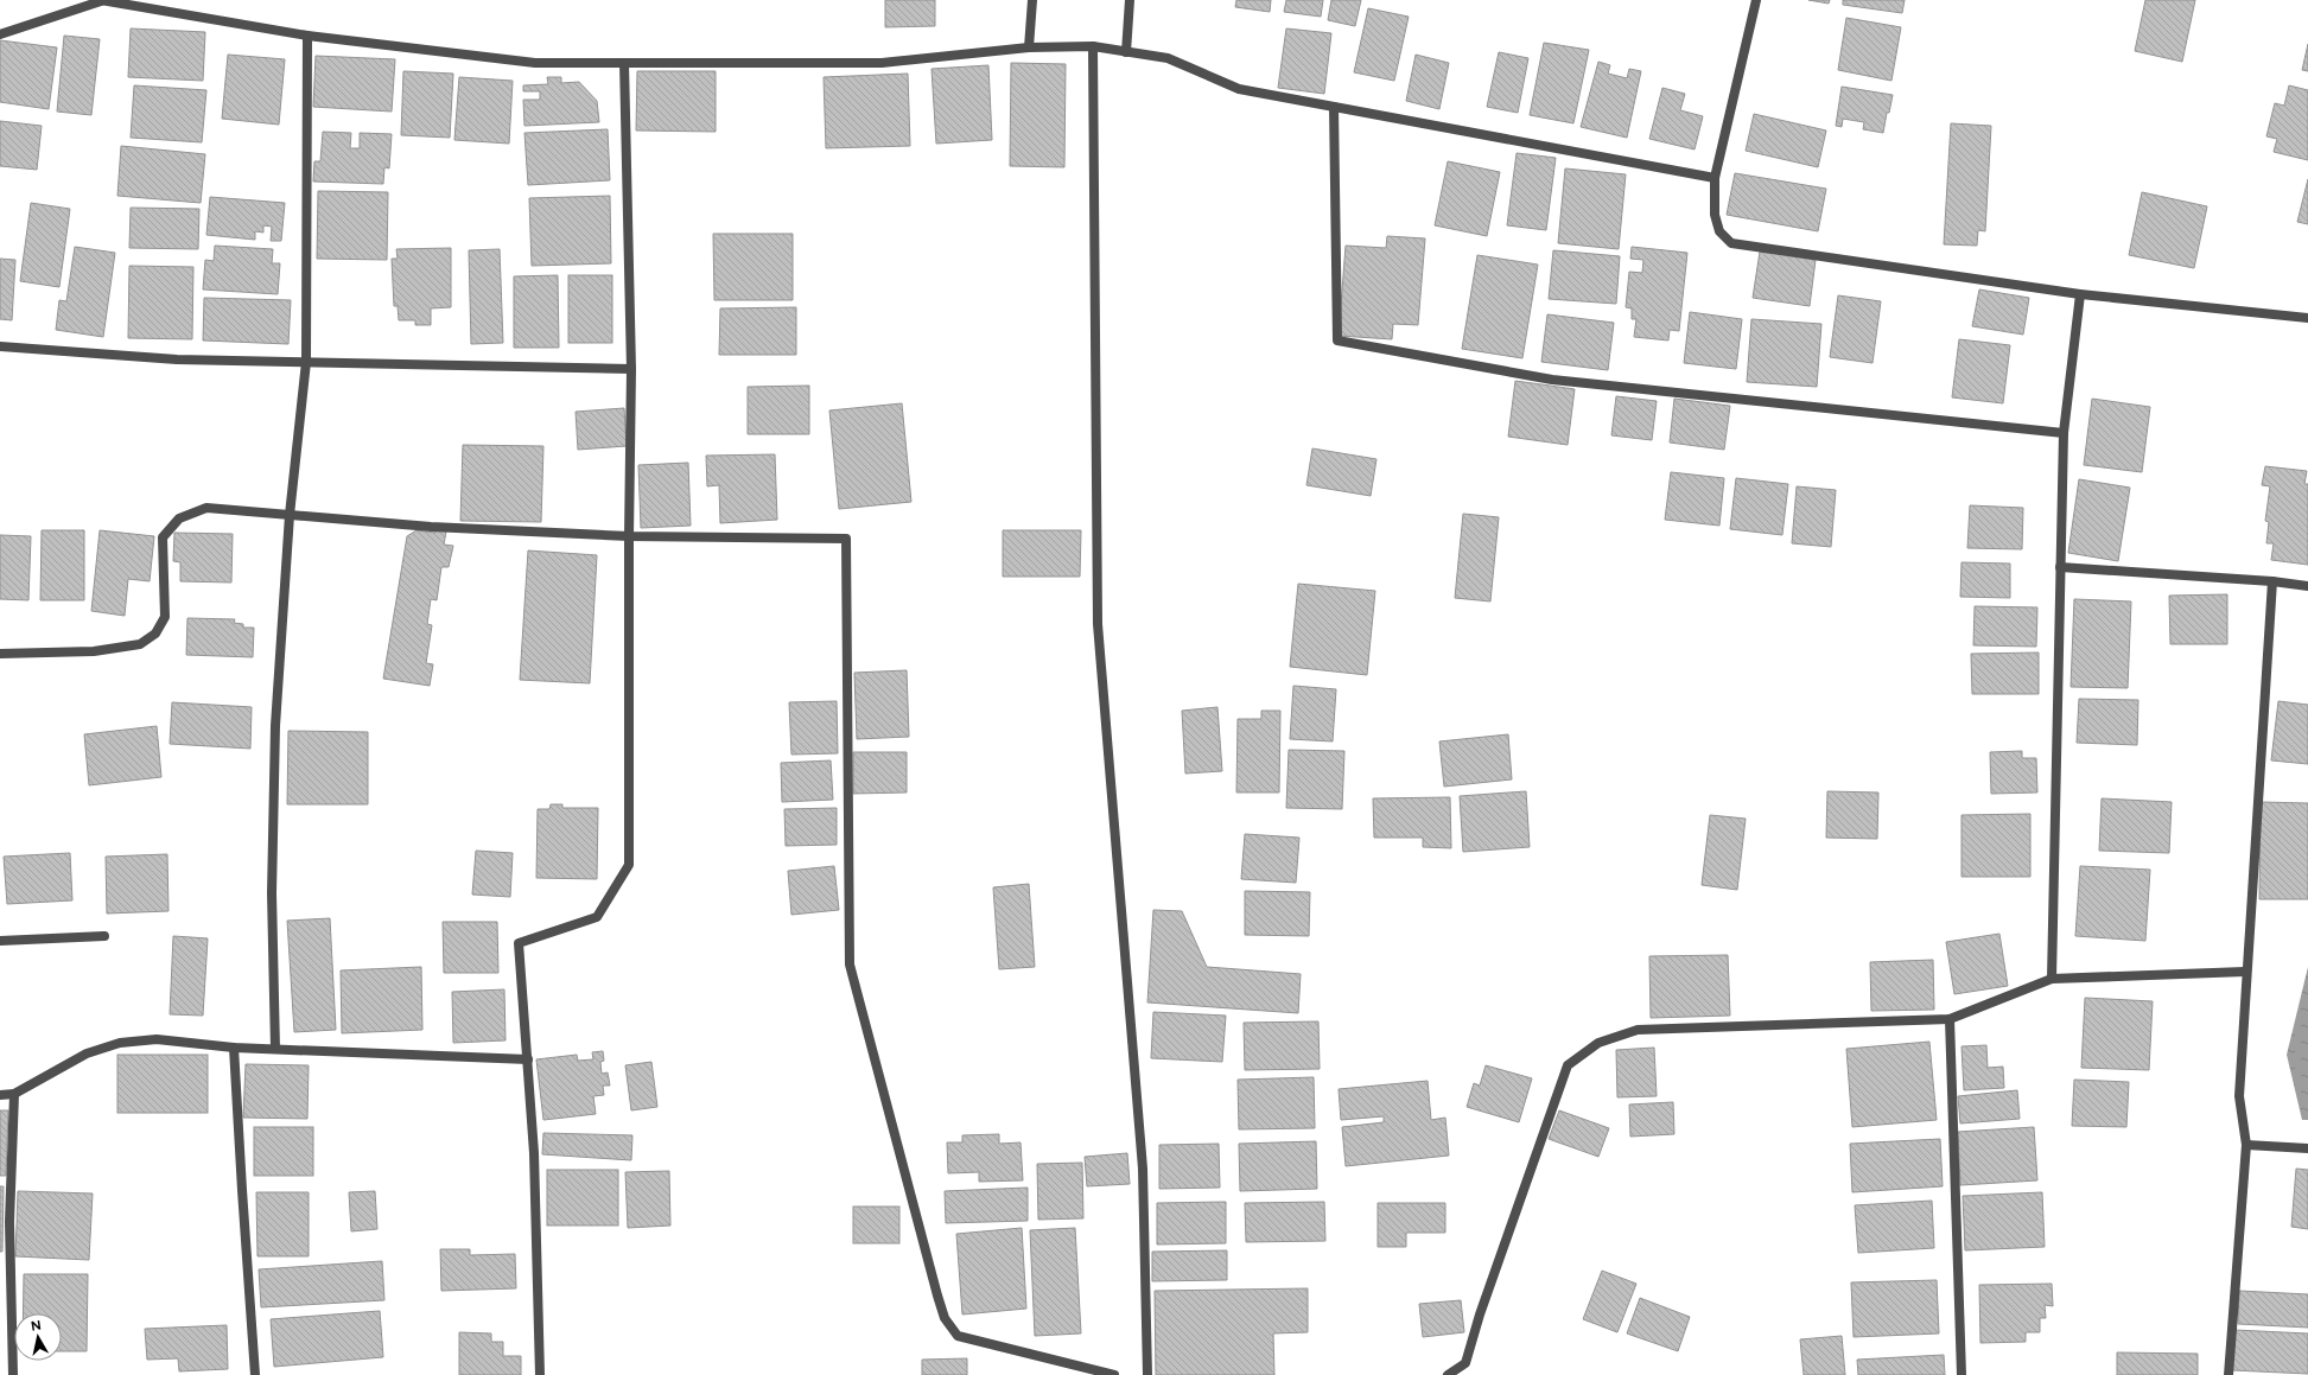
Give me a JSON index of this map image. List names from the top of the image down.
{
  "north": "top"
}
